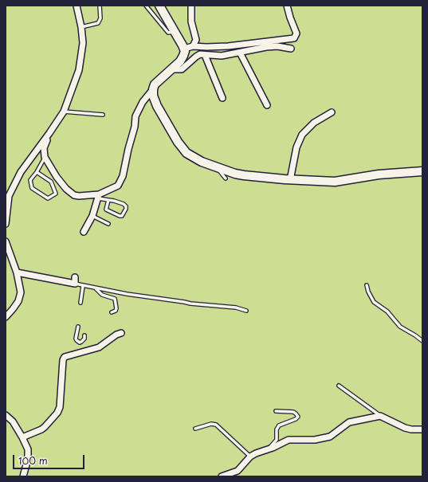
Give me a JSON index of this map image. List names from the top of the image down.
{
  "scale_bar": "100 m"
}
